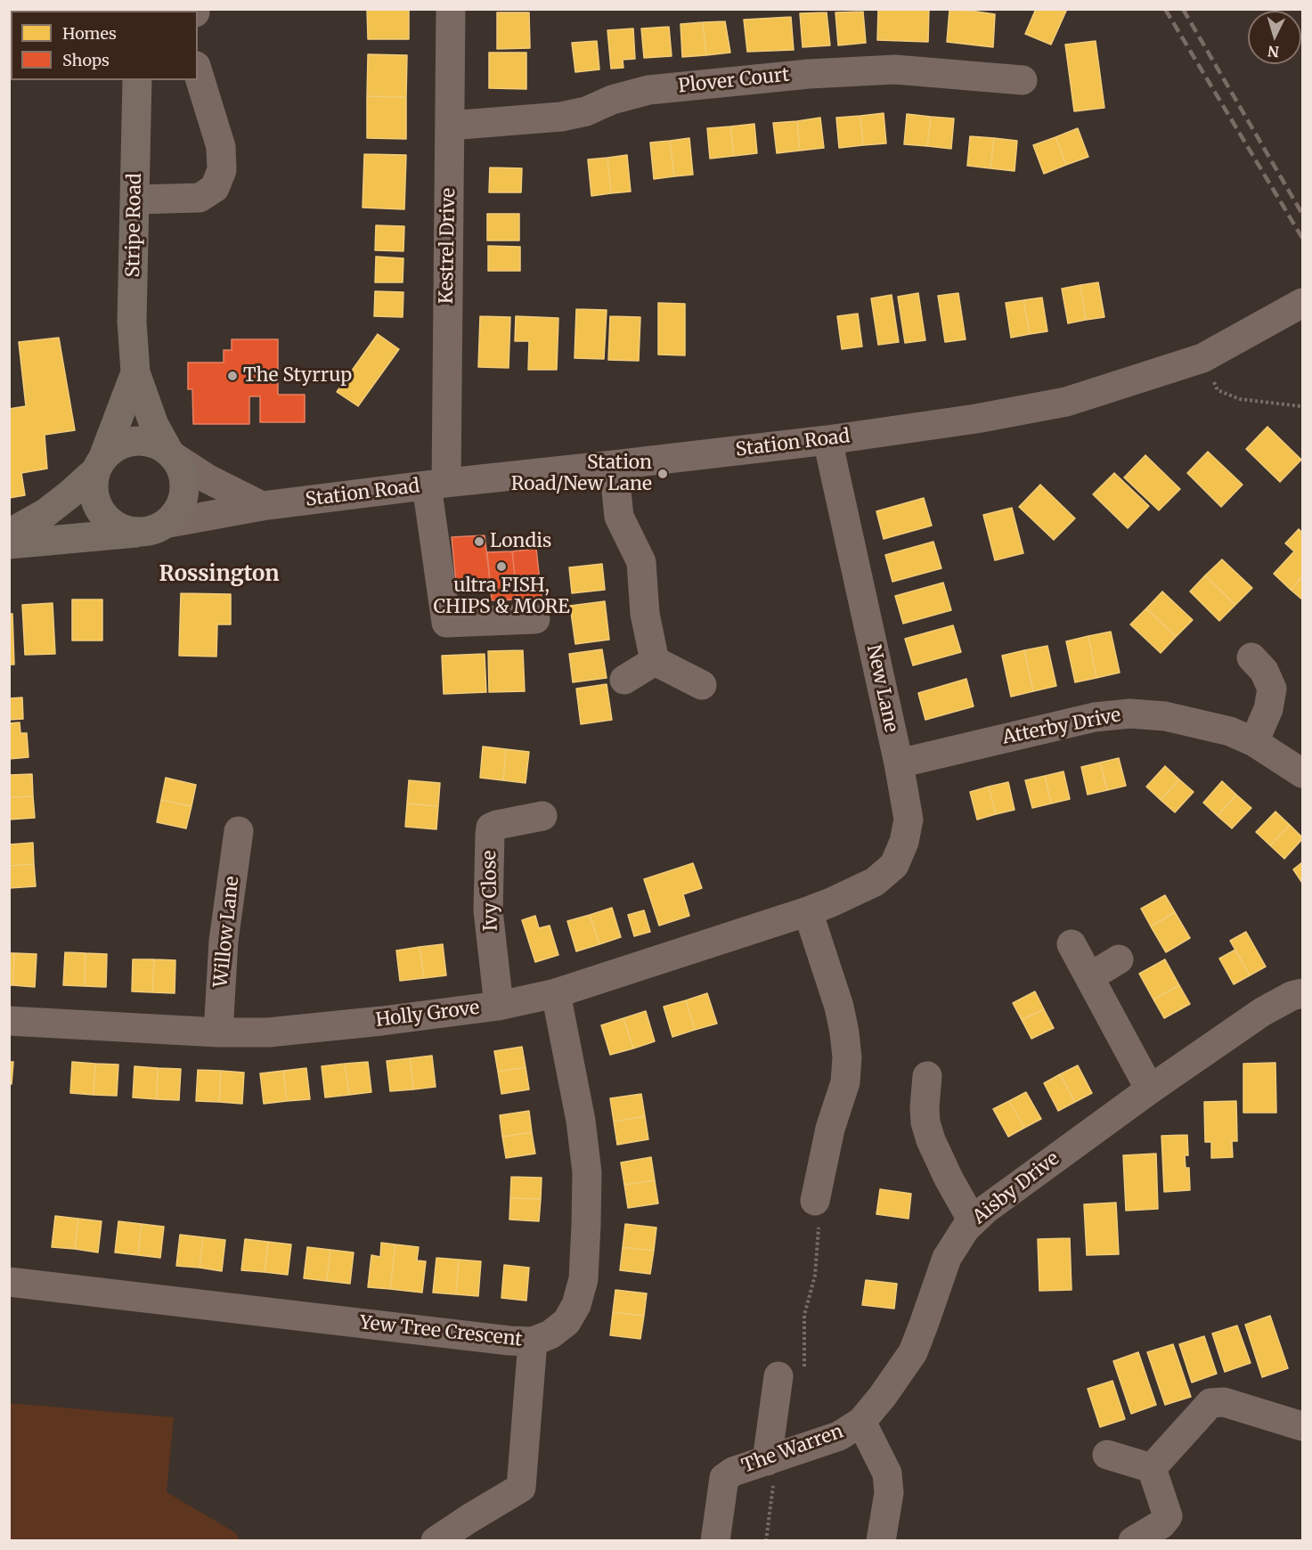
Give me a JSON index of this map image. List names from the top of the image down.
{
  "streets": {
    "main road": ["Stripe Road"],
    "street": [
      "Plover Court",
      "Kestrel Drive",
      "Station Road",
      "New Lane",
      "Atterby Drive",
      "Ivy Close",
      "Willow Lane",
      "Holly Grove",
      "Aisby Drive",
      "Yew Tree Crescent",
      "The Warren"
    ]
  },
  "crossings": [
    ["Plover Court", "Kestrel Drive"],
    ["Stripe Road", "Station Road"],
    ["Kestrel Drive", "Station Road"],
    ["Station Road", "New Lane"],
    ["New Lane", "Atterby Drive"],
    ["New Lane", "Holly Grove"],
    ["Ivy Close", "Holly Grove"],
    ["Willow Lane", "Holly Grove"],
    ["Holly Grove", "Yew Tree Crescent"],
    ["Aisby Drive", "The Warren"]
  ],
  "districts": ["Rossington"],
  "places": [
    "The Styrrup",
    "Station Road/New Lane",
    "Londis",
    "ultra FISH, CHIPS & MORE"
  ],
  "legend": ["Homes", "Shops"],
  "north": "bottom"
}
